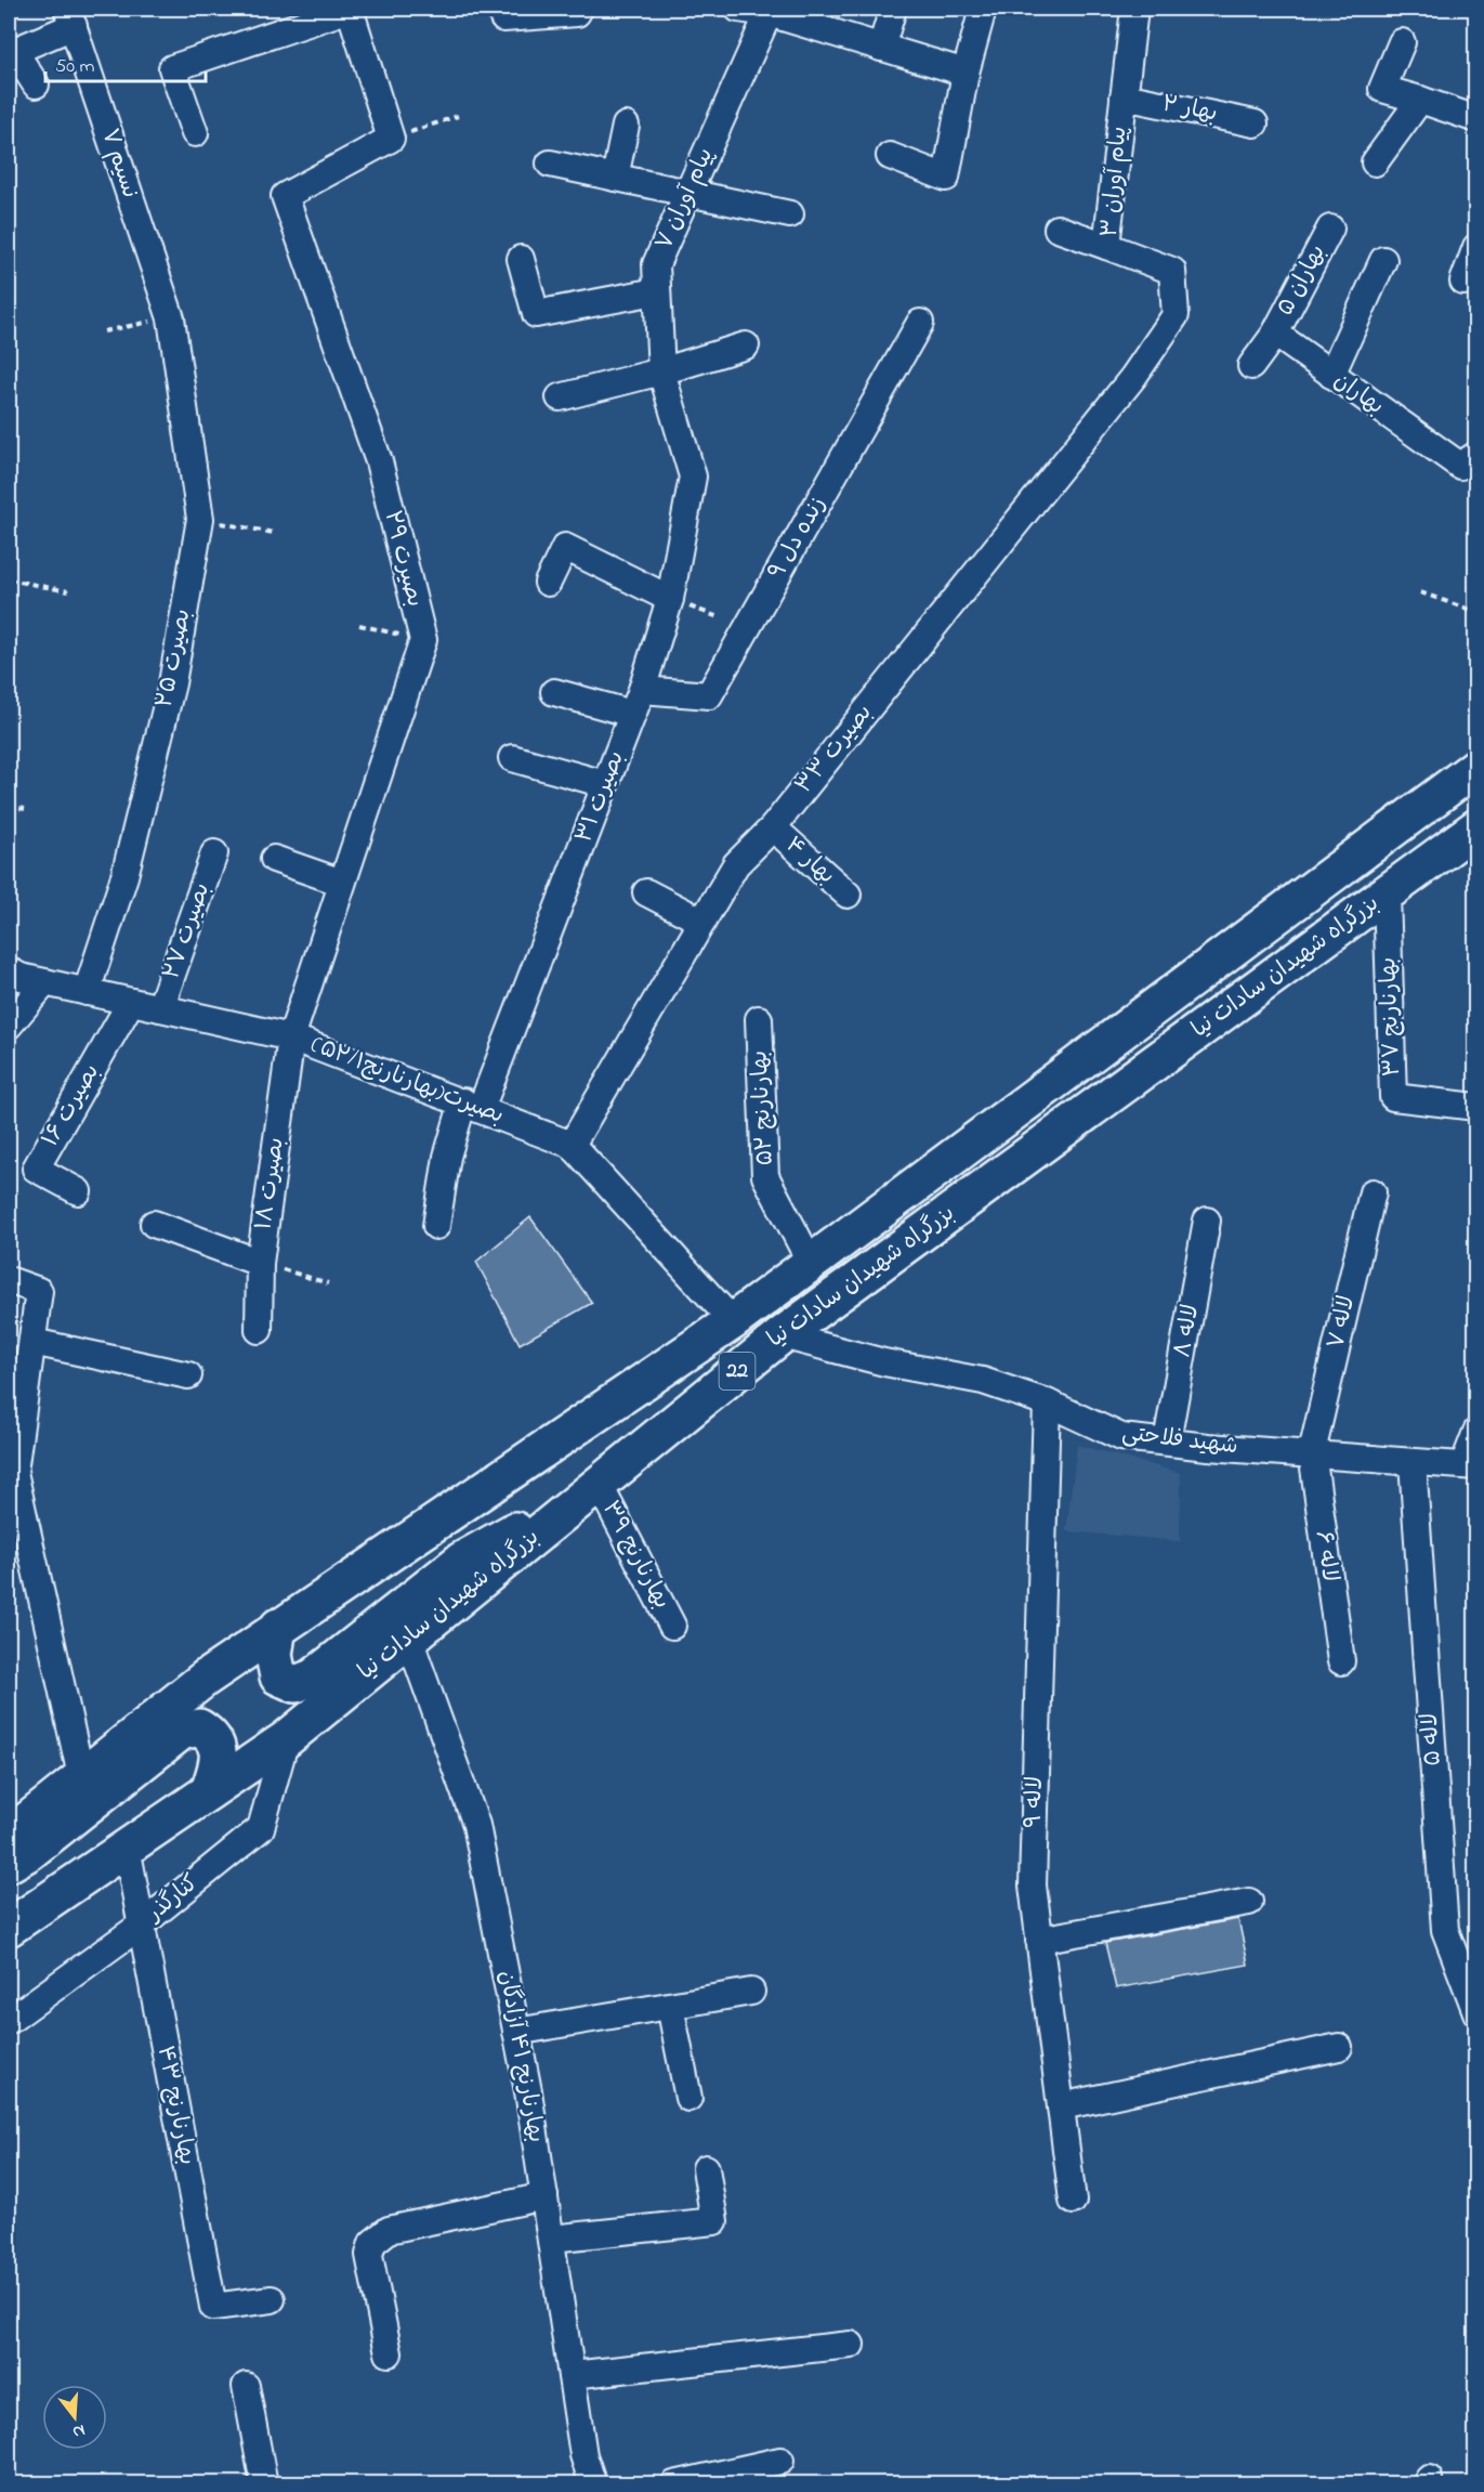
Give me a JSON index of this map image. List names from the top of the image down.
{
  "streets": {
    "highway": ["بزرگراه شهیدان سادات نیا", "22"],
    "street": [
      "بهار ۲",
      "نسیم ۷",
      "پیام آوران ۳",
      "پیام آوران ۷",
      "بهاران ۵",
      "بهاران",
      "زنده دل ۹",
      "بصیرت ۲۹",
      "بصیرت ۲۵",
      "بصیرت ۳۳",
      "بصیرت ۳۱",
      "بهار ۴",
      "بصیرت ۲۷",
      "بهارنارنج ۳۷",
      "بصیرت(بهارنارنج۵۲/۱)",
      "بصیرت ۱۶",
      "بهارنارنج ۵۲",
      "بصیرت ۱۸",
      "لاله ۷",
      "لاله ۸",
      "شهید فلاحتی",
      "بهارنارنج ۳۹",
      "لاله ۶",
      "لاله ۵",
      "لاله ۹",
      "کنارگذر",
      "بهارنارنج ۴۱ آزادگان",
      "بهارنارنج ۴۳"
    ]
  },
  "crossings": [
    ["بهار ۲", "پیام آوران ۳"],
    ["نسیم ۷", "بصیرت ۲۵"],
    ["پیام آوران ۳", "بصیرت ۳۳"],
    ["پیام آوران ۷", "بصیرت ۳۱"],
    ["بهاران ۵", "بهاران"],
    ["زنده دل ۹", "بصیرت ۳۱"],
    ["بصیرت ۲۹", "بصیرت(بهارنارنج۵۲/۱)"],
    ["بصیرت ۲۹", "بصیرت ۱۸"],
    ["بصیرت ۲۵", "بصیرت(بهارنارنج۵۲/۱)"],
    ["بصیرت ۳۳", "بهار ۴"],
    ["بصیرت ۳۳", "بصیرت(بهارنارنج۵۲/۱)"],
    ["بصیرت ۳۱", "بصیرت(بهارنارنج۵۲/۱)"],
    ["بصیرت ۲۷", "بصیرت(بهارنارنج۵۲/۱)"],
    ["بزرگراه شهیدان سادات نیا", "بهارنارنج ۳۷"],
    ["بزرگراه شهیدان سادات نیا", "بصیرت(بهارنارنج۵۲/۱)"],
    ["بزرگراه شهیدان سادات نیا", "بهارنارنج ۵۲"],
    ["بزرگراه شهیدان سادات نیا", "شهید فلاحتی"],
    ["بزرگراه شهیدان سادات نیا", "بهارنارنج ۳۹"],
    ["بزرگراه شهیدان سادات نیا", "کنارگذر"],
    ["بزرگراه شهیدان سادات نیا", "بهارنارنج ۴۱ آزادگان"],
    ["بزرگراه شهیدان سادات نیا", "بهارنارنج ۴۳"],
    ["بصیرت(بهارنارنج۵۲/۱)", "بصیرت ۱۶"],
    ["بصیرت(بهارنارنج۵۲/۱)", "بصیرت ۱۸"],
    ["لاله ۷", "شهید فلاحتی"],
    ["لاله ۷", "لاله ۶"],
    ["لاله ۸", "شهید فلاحتی"],
    ["شهید فلاحتی", "لاله ۶"],
    ["شهید فلاحتی", "لاله ۵"],
    ["شهید فلاحتی", "لاله ۹"],
    ["کنارگذر", "بهارنارنج ۴۳"]
  ],
  "scale_bar": "50 m",
  "north": "bottom"
}
